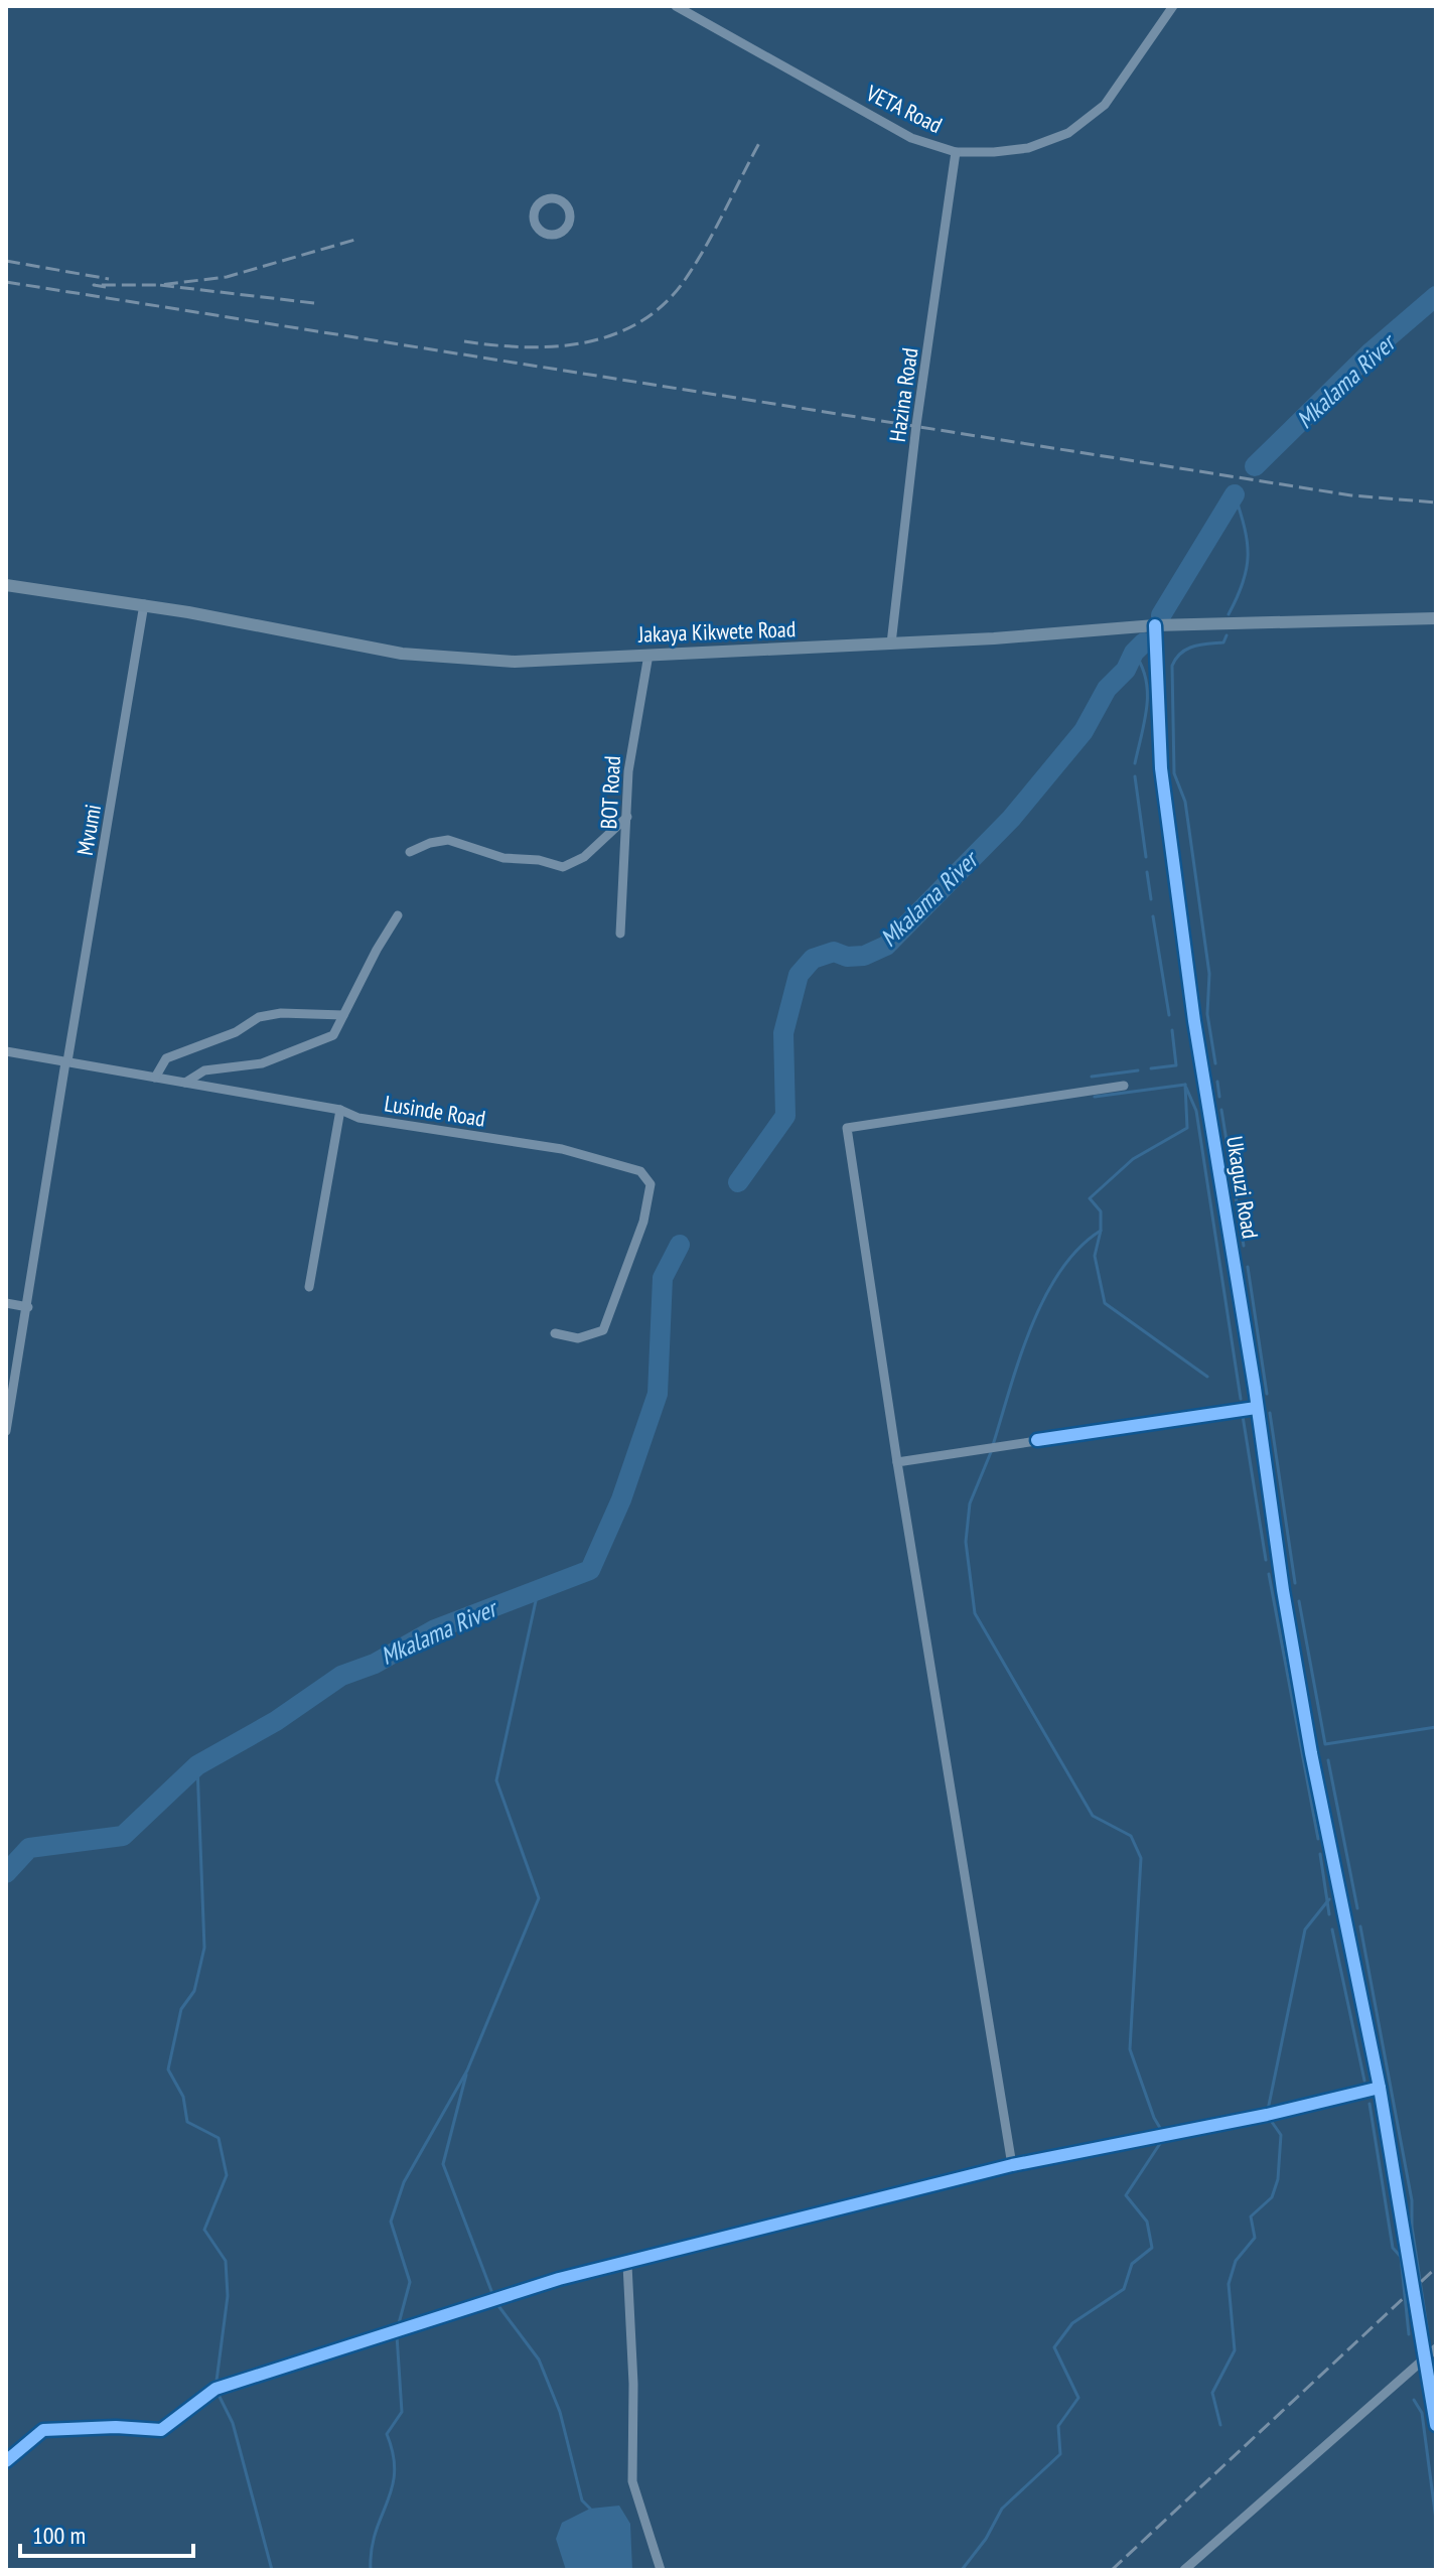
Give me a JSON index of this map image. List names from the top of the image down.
{
  "streets": {
    "main road": ["Jakaya Kikwete Road"],
    "street": [
      "VETA Road",
      "Hazina Road",
      "BOT Road",
      "Mvumi",
      "Lusinde Road",
      "Ukaguzi Road"
    ]
  },
  "crossings": [
    ["VETA Road", "Hazina Road"],
    ["Hazina Road", "Jakaya Kikwete Road"],
    ["Jakaya Kikwete Road", "BOT Road"],
    ["Jakaya Kikwete Road", "Mvumi"],
    ["Jakaya Kikwete Road", "Ukaguzi Road"],
    ["Mvumi", "Lusinde Road"]
  ],
  "water": ["Mkalama River"],
  "scale_bar": "100 m"
}
